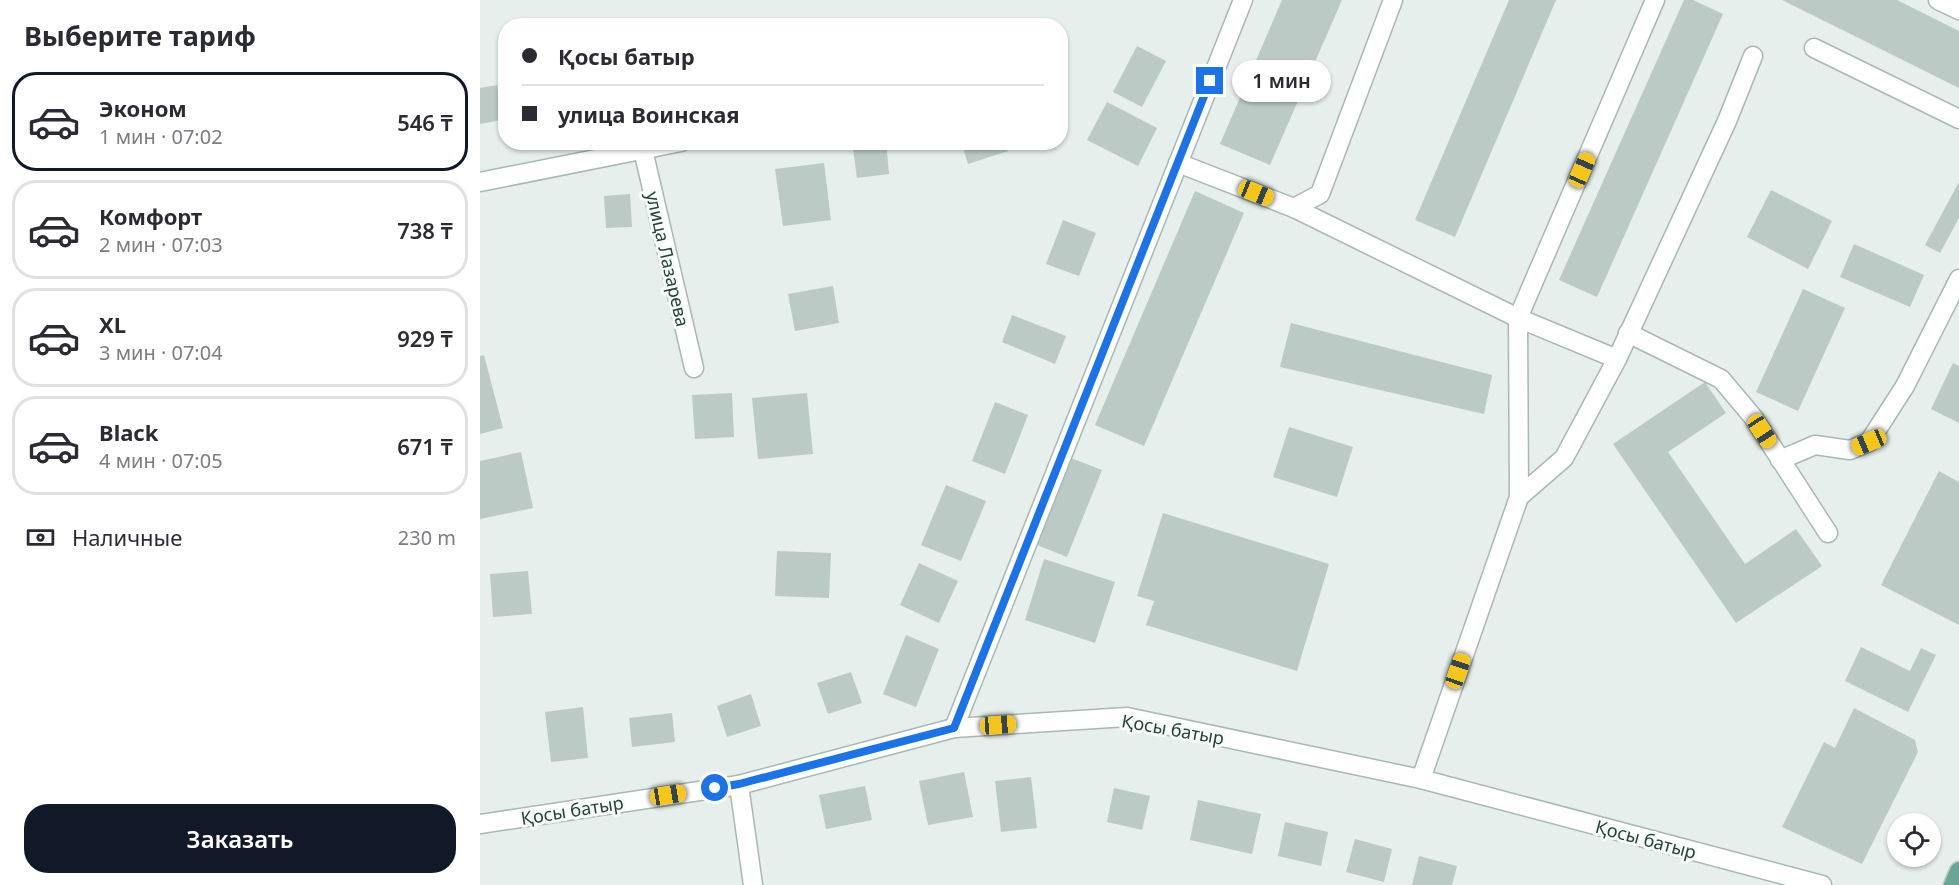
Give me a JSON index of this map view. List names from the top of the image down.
{
  "streets": {
    "street": ["улица Лазарева", "Қосы батыр"]
  },
  "page": {
    "heading": "Выберите тариф",
    "banner": ["Қосы батыр", "улица Воинская"],
    "bubble": "1 мин",
    "list": [
      {
        "name": "Эконом",
        "note": "1 мин · 07:02",
        "value": "546 ₸"
      },
      {
        "name": "Комфорт",
        "note": "2 мин · 07:03",
        "value": "738 ₸"
      },
      {
        "name": "XL",
        "note": "3 мин · 07:04",
        "value": "929 ₸"
      },
      {
        "name": "Black",
        "note": "4 мин · 07:05",
        "value": "671 ₸"
      }
    ],
    "pay": ["Наличные", "230 m"],
    "buttons": "Заказать"
  }
}
